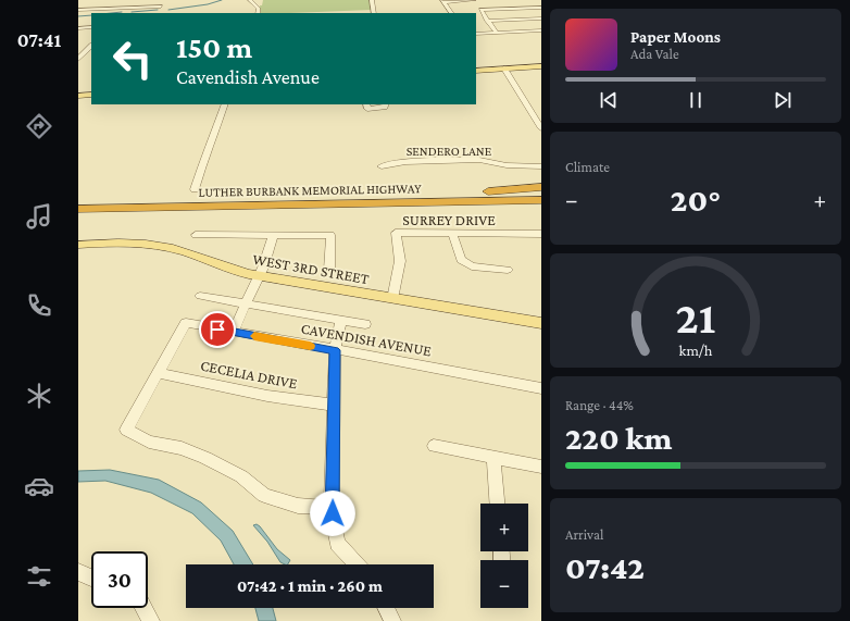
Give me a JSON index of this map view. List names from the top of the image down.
{
  "streets": {
    "highway": ["LUTHER BURBANK MEMORIAL HIGHWAY"],
    "main road": ["WEST 3RD STREET"],
    "street": [
      "SENDERO LANE",
      "SURREY DRIVE",
      "CAVENDISH AVENUE",
      "CECELIA DRIVE"
    ]
  },
  "crossings": [
    ["SURREY DRIVE", "WEST 3RD STREET"],
    ["CAVENDISH AVENUE", "CECELIA DRIVE"]
  ],
  "page": {
    "tabs": "07:41",
    "turn": ["150 m", "Cavendish Avenue"],
    "song": ["Paper Moons", "Ada Vale"],
    "tile": [
      "Climate",
      ["Range · 44%", "220 km"],
      ["Arrival", "07:42"]
    ],
    "heat": ["−", "20°", "+"],
    "map_buttons": ["+", "−"],
    "limit": "30",
    "trip": "07:42 · 1 min · 260 m",
    "gauge": ["21", "km/h"]
  }
}
